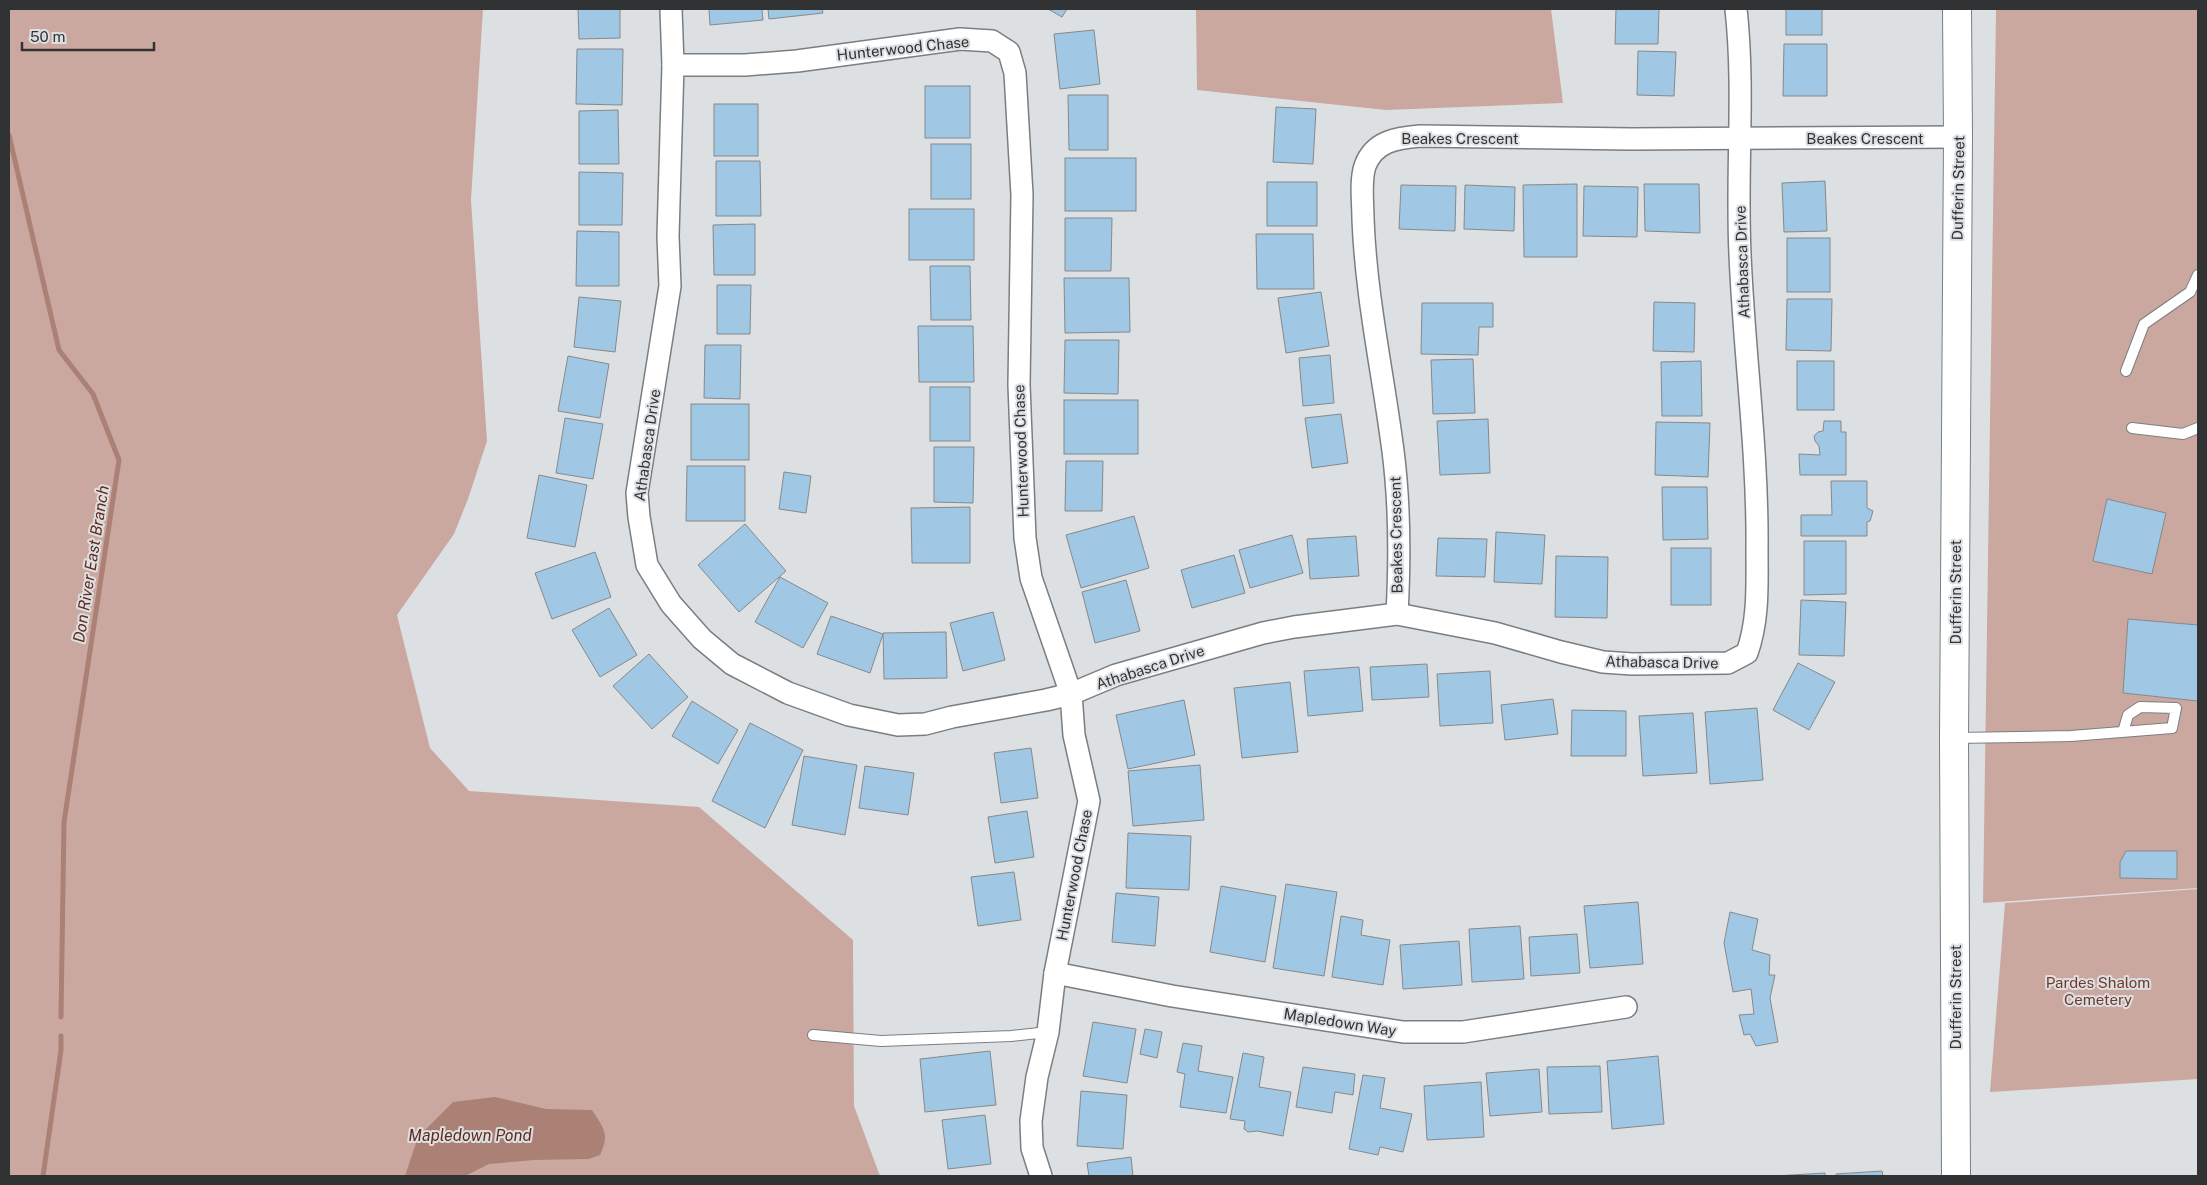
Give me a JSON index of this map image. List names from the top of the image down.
{
  "streets": {
    "main road": ["Dufferin Street"],
    "street": [
      "Hunterwood Chase",
      "Beakes Crescent",
      "Athabasca Drive",
      "Mapledown Way"
    ]
  },
  "crossings": [
    ["Hunterwood Chase", "Athabasca Drive"],
    ["Hunterwood Chase", "Mapledown Way"],
    ["Beakes Crescent", "Dufferin Street"],
    ["Beakes Crescent", "Athabasca Drive"]
  ],
  "water": ["Don River East Branch", "Mapledown Pond"],
  "parks": ["Pardes Shalom Cemetery"],
  "scale_bar": "50 m"
}
